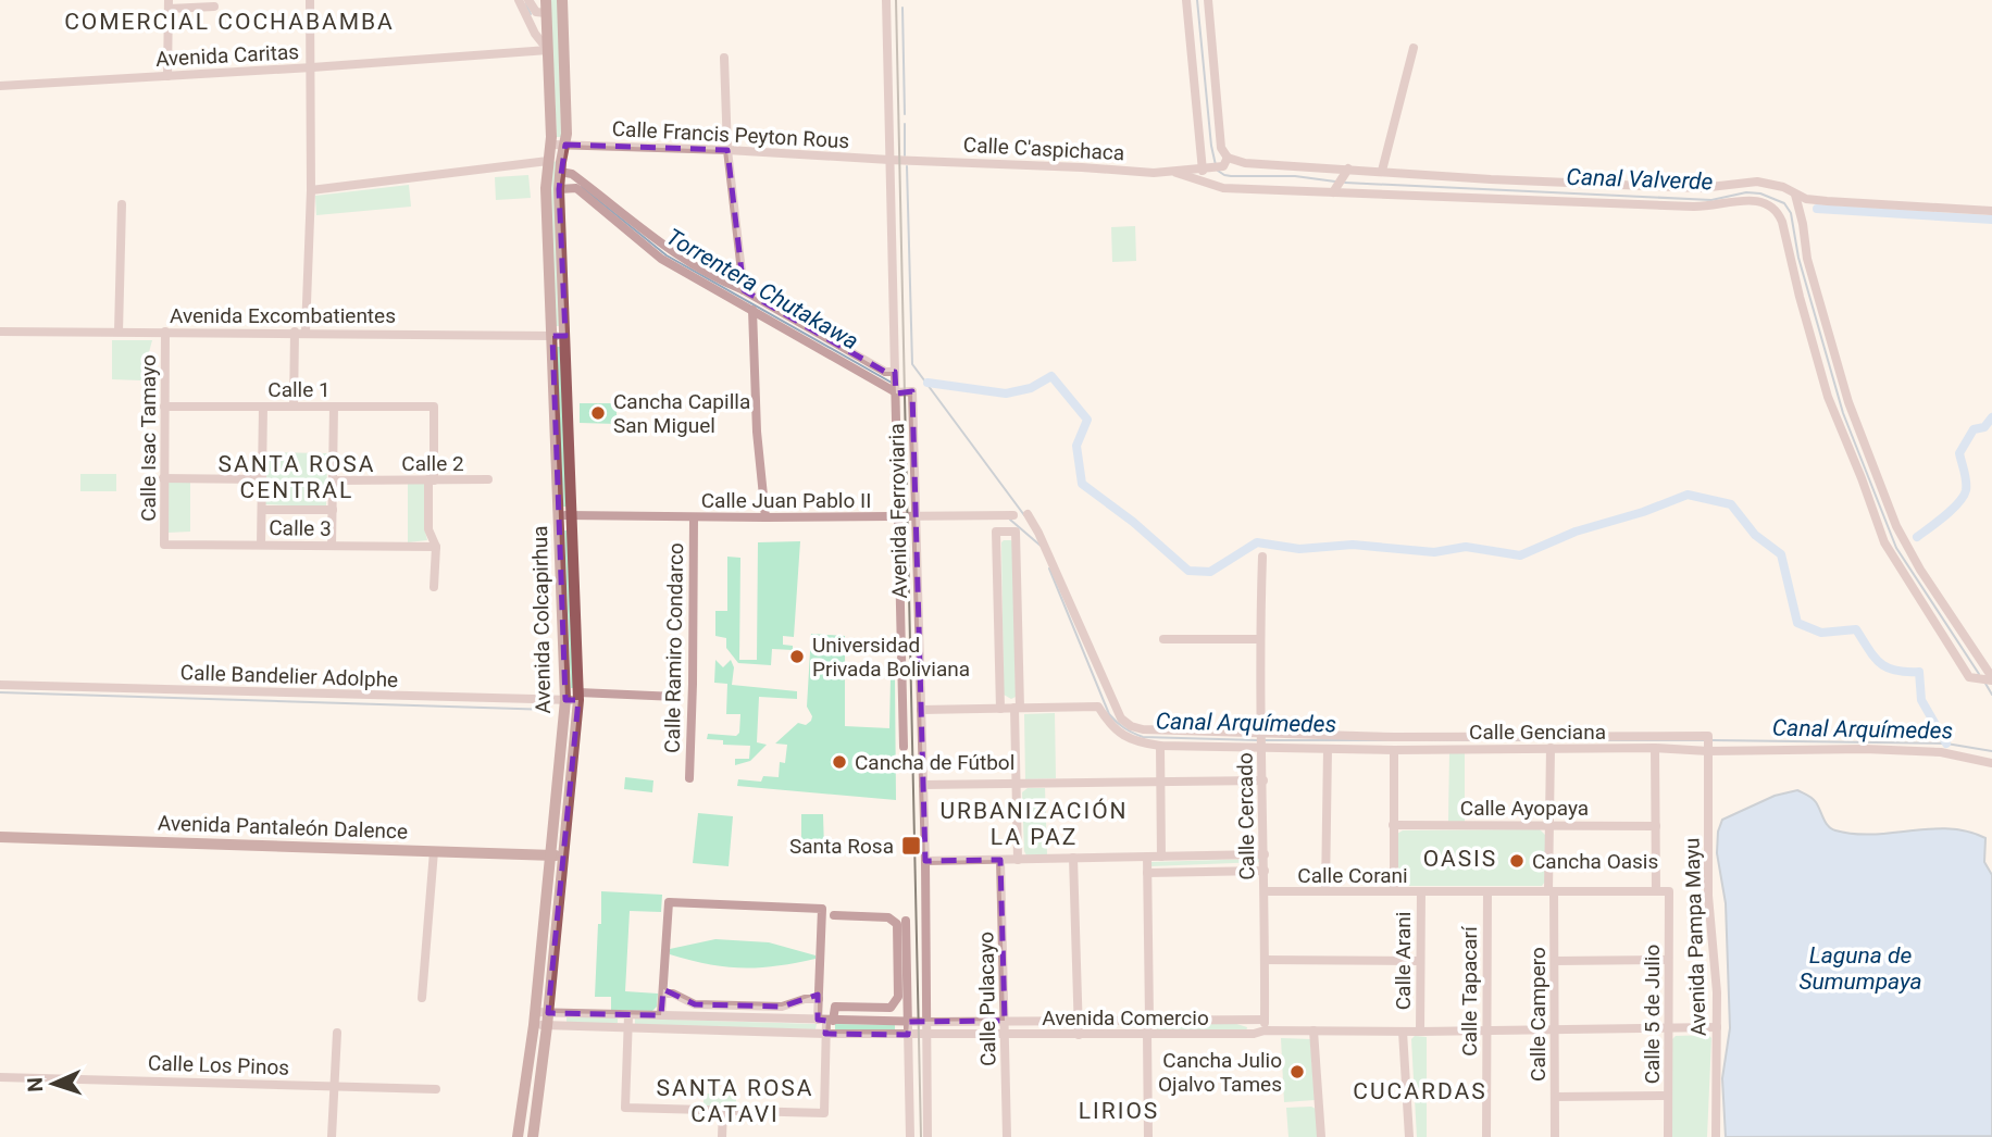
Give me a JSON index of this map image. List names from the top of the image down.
{
  "streets": {
    "main road": ["Avenida Colcapirhua", "Avenida Pantaleón Dalence"],
    "street": [
      "Avenida Caritas",
      "Calle Francis Peyton Rous",
      "Calle C'aspichaca",
      "Avenida Excombatientes",
      "Calle 1",
      "Calle Isac Tamayo",
      "Calle 2",
      "Calle Juan Pablo II",
      "Avenida Ferroviaria",
      "Calle 3",
      "Calle Ramiro Condarco",
      "Calle Bandelier Adolphe",
      "Calle Genciana",
      "Calle Ayopaya",
      "Calle Cercado",
      "Calle Corani",
      "Avenida Pampa Mayu",
      "Calle Arani",
      "Calle Tapacarí",
      "Calle Pulacayo",
      "Calle Campero",
      "Calle 5 de Julio",
      "Avenida Comercio",
      "Calle Los Pinos"
    ]
  },
  "crossings": [
    ["Avenida Caritas", "Avenida Colcapirhua"],
    ["Calle Francis Peyton Rous", "Calle C'aspichaca"],
    ["Calle Francis Peyton Rous", "Avenida Colcapirhua"],
    ["Avenida Excombatientes", "Calle Isac Tamayo"],
    ["Avenida Excombatientes", "Avenida Colcapirhua"],
    ["Calle 1", "Calle Isac Tamayo"],
    ["Calle 1", "Calle 2"],
    ["Calle Isac Tamayo", "Calle 3"],
    ["Calle Juan Pablo II", "Avenida Ferroviaria"],
    ["Calle Juan Pablo II", "Avenida Colcapirhua"],
    ["Calle Juan Pablo II", "Calle Ramiro Condarco"],
    ["Avenida Ferroviaria", "Avenida Comercio"],
    ["Avenida Colcapirhua", "Calle Bandelier Adolphe"],
    ["Avenida Colcapirhua", "Avenida Pantaleón Dalence"],
    ["Avenida Colcapirhua", "Avenida Comercio"],
    ["Calle Genciana", "Calle Cercado"],
    ["Calle Genciana", "Avenida Pampa Mayu"],
    ["Calle Genciana", "Calle Campero"],
    ["Calle Ayopaya", "Calle Campero"],
    ["Calle Cercado", "Calle Corani"],
    ["Calle Cercado", "Avenida Comercio"],
    ["Calle Corani", "Calle Arani"],
    ["Calle Corani", "Calle Tapacarí"],
    ["Calle Corani", "Calle Campero"],
    ["Calle Corani", "Calle 5 de Julio"],
    ["Avenida Pampa Mayu", "Avenida Comercio"],
    ["Calle Arani", "Avenida Comercio"],
    ["Calle Tapacarí", "Avenida Comercio"],
    ["Calle Pulacayo", "Avenida Comercio"],
    ["Calle Campero", "Avenida Comercio"],
    ["Calle 5 de Julio", "Avenida Comercio"]
  ],
  "districts": [
    "COMERCIAL COCHABAMBA",
    "SANTA ROSA CENTRAL",
    "URBANIZACIÓN LA PAZ",
    "OASIS",
    "SANTA ROSA CATAVI",
    "CUCARDAS",
    "LIRIOS"
  ],
  "water": [
    "Canal Valverde",
    "Torrentera Chutakawa",
    "Canal Arquímedes",
    "Laguna de Sumumpaya"
  ],
  "places": {
    "other": [
      "Cancha Capilla San Miguel",
      "Universidad Privada Boliviana",
      "Cancha de Fútbol",
      "Cancha Oasis",
      "Cancha Julio Ojalvo Tames"
    ],
    "transit": ["Santa Rosa"]
  },
  "north": "left"
}
